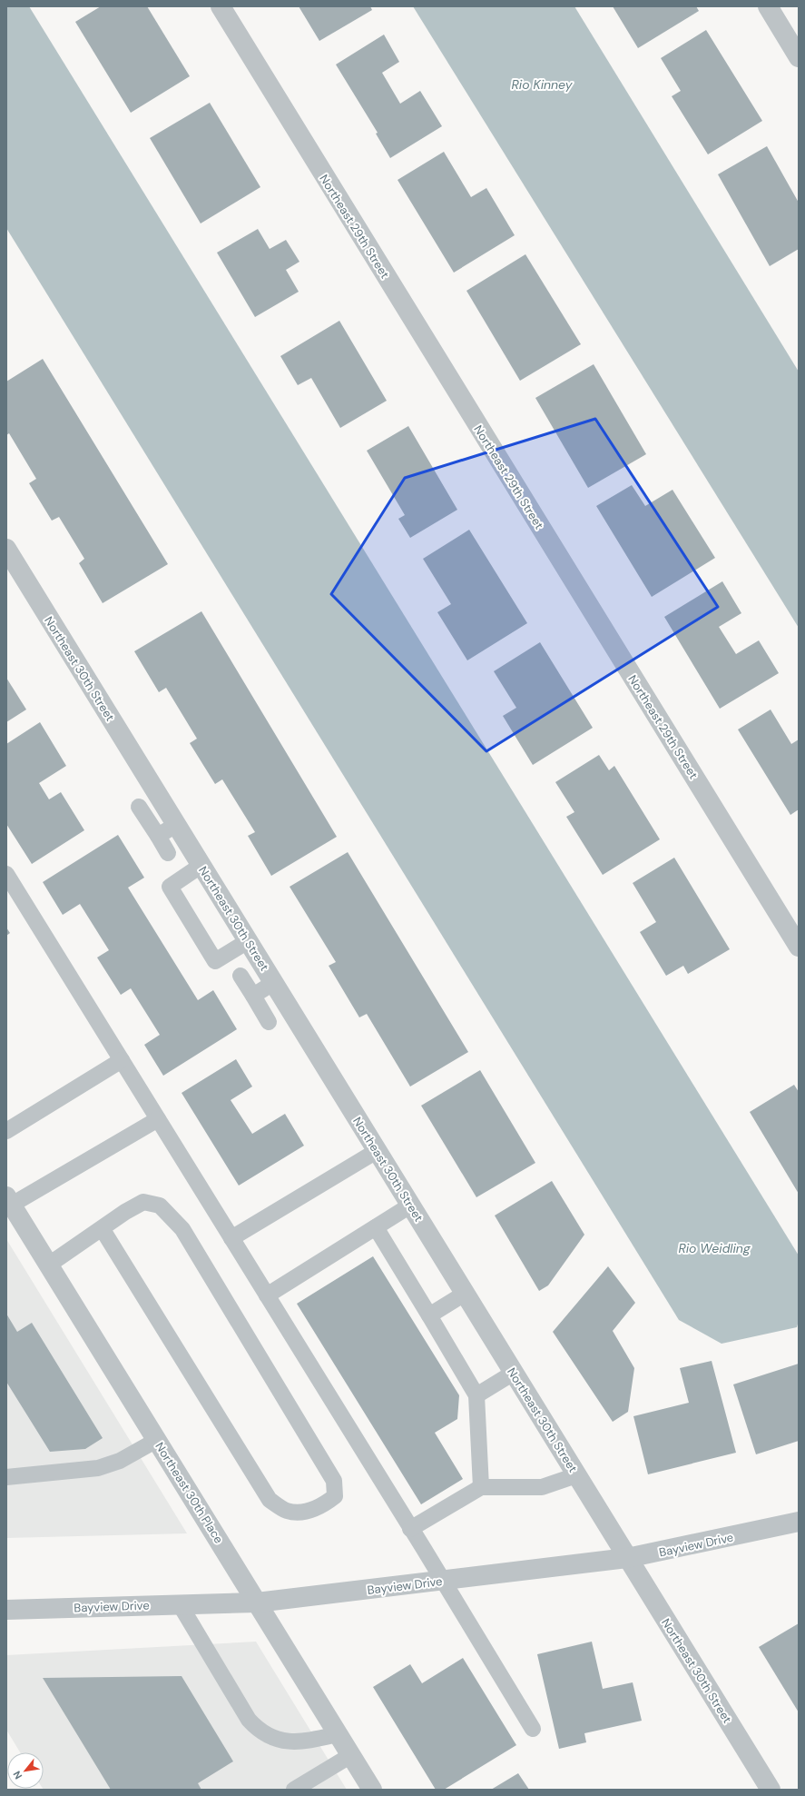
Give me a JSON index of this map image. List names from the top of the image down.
{
  "streets": {
    "street": [
      "Northeast 29th Street",
      "Northeast 30th Street",
      "Northeast 30th Place",
      "Bayview Drive"
    ]
  },
  "crossings": [
    ["Northeast 30th Street", "Bayview Drive"],
    ["Northeast 30th Place", "Bayview Drive"]
  ],
  "water": ["Rio Kinney", "Rio Weidling"],
  "north": "bottom left"
}
